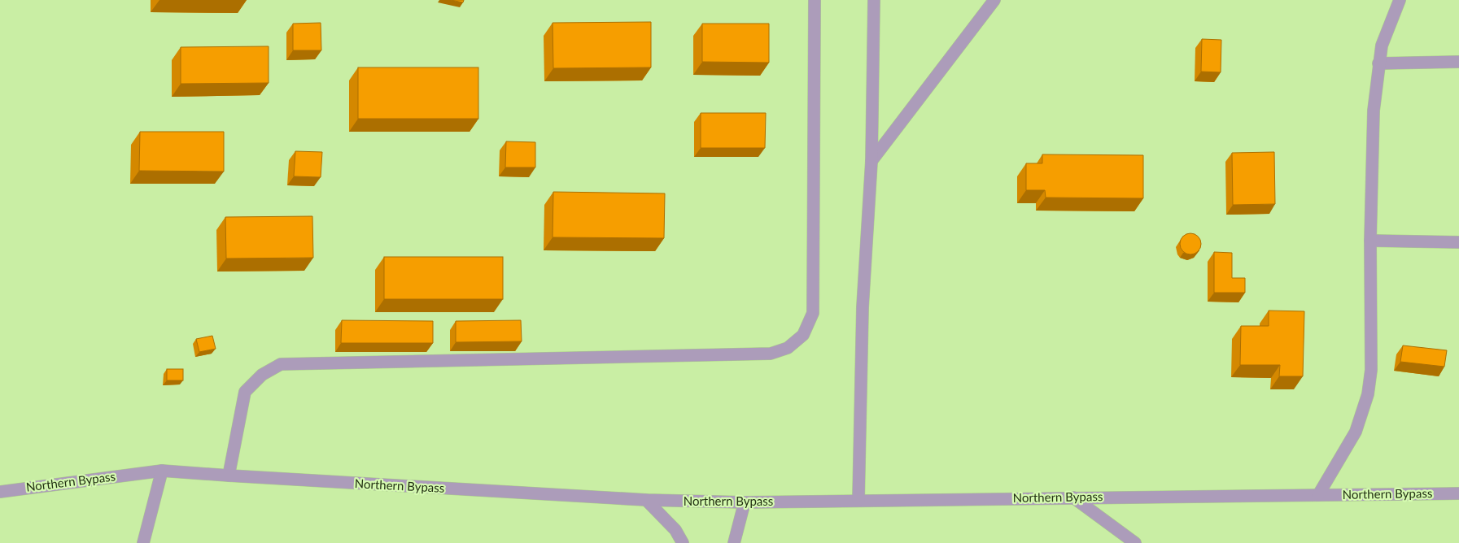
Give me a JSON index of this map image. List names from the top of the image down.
{
  "streets": {
    "street": ["Northern Bypass"]
  }
}
